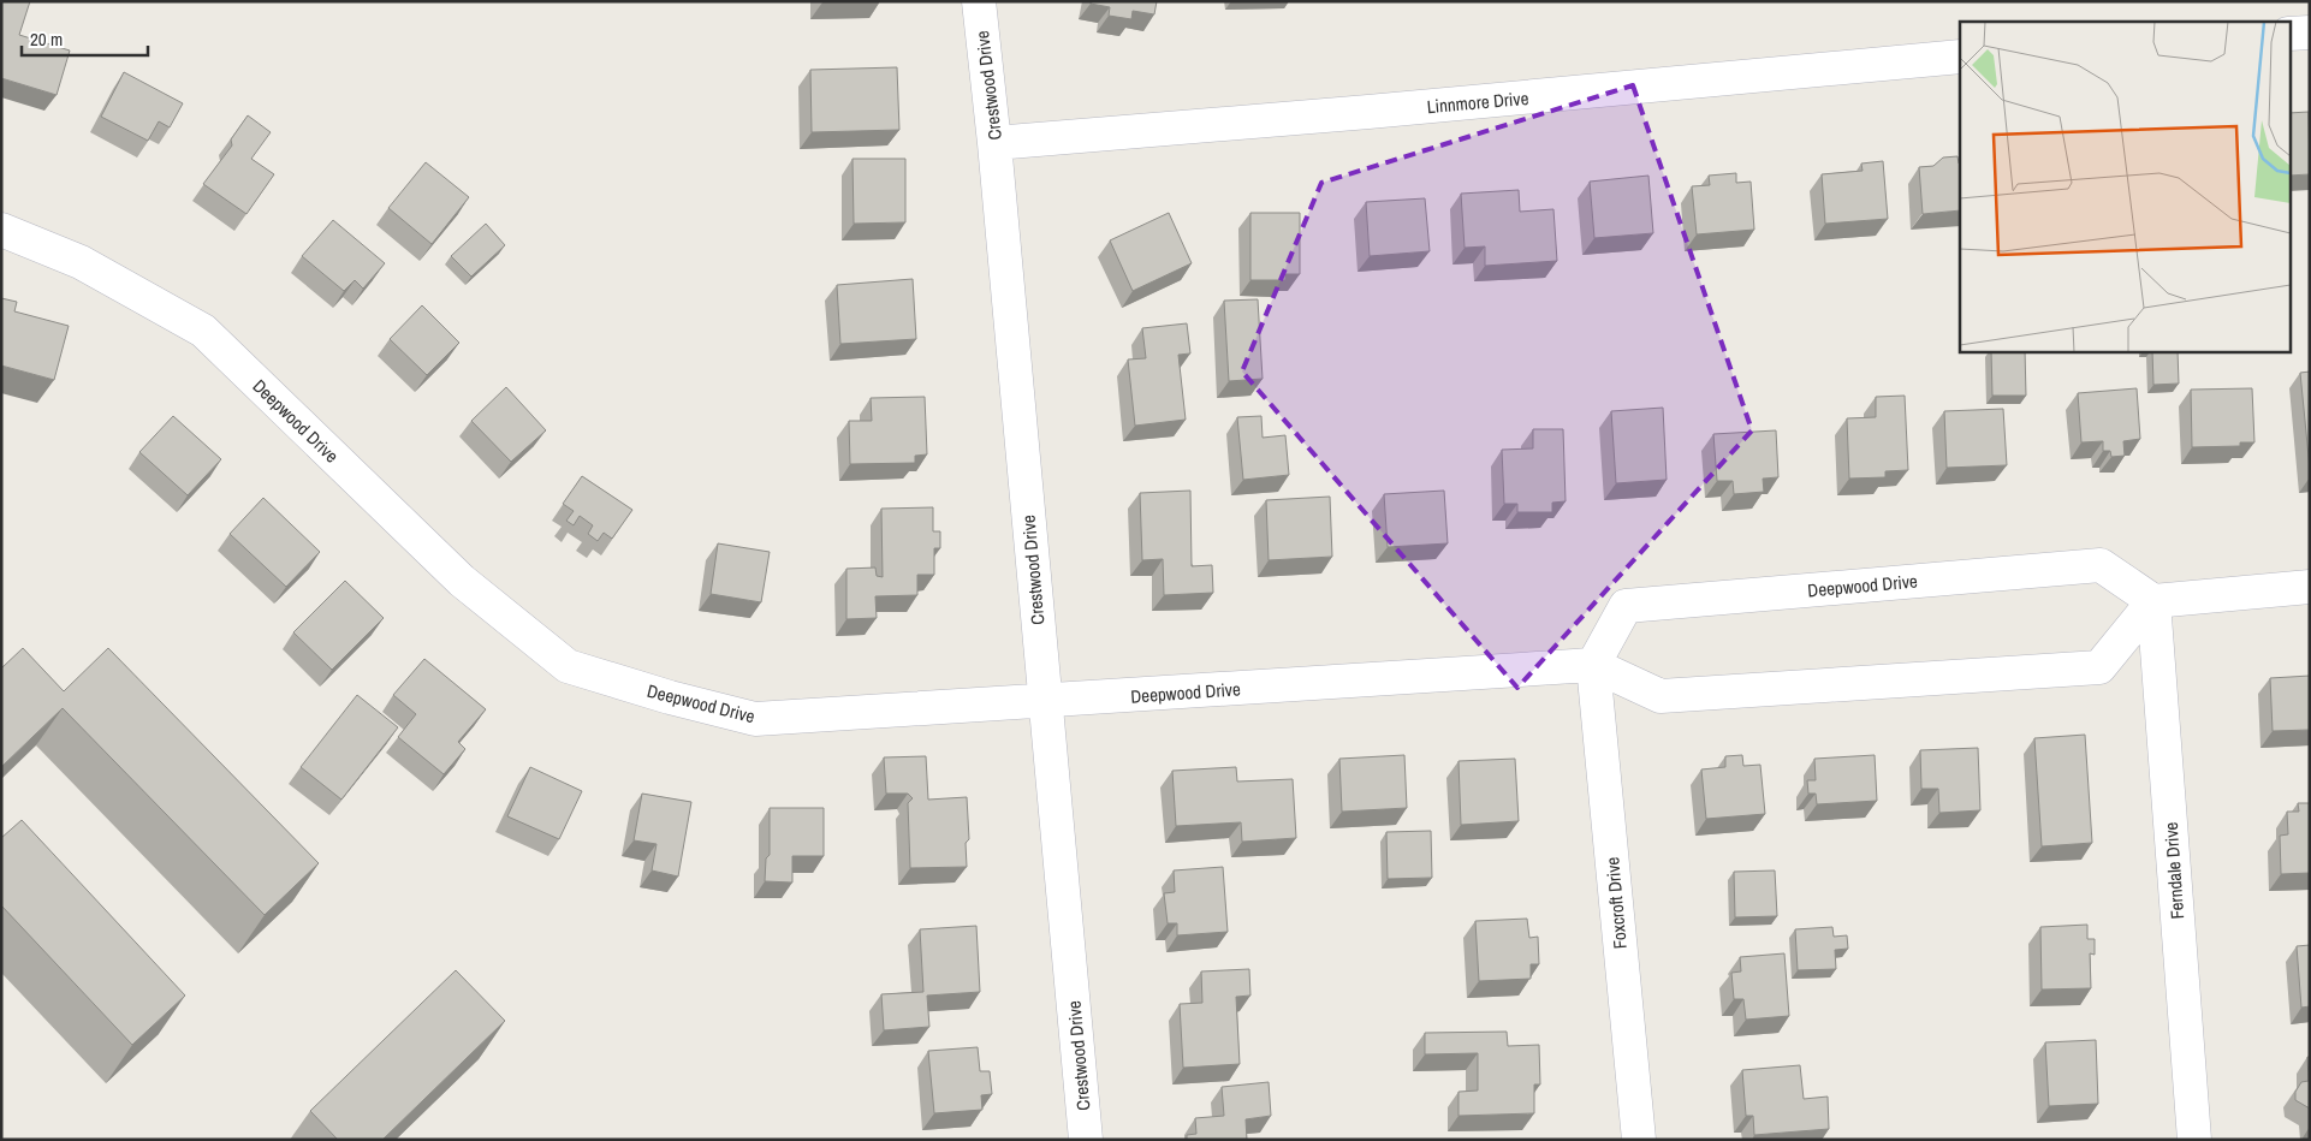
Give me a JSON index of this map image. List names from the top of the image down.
{
  "streets": {
    "street": [
      "Crestwood Drive",
      "Linnmore Drive",
      "Deepwood Drive",
      "Ferndale Drive",
      "Foxcroft Drive"
    ]
  },
  "crossings": [
    ["Crestwood Drive", "Linnmore Drive"],
    ["Crestwood Drive", "Deepwood Drive"],
    ["Deepwood Drive", "Ferndale Drive"],
    ["Deepwood Drive", "Foxcroft Drive"]
  ],
  "scale_bar": "20 m"
}
